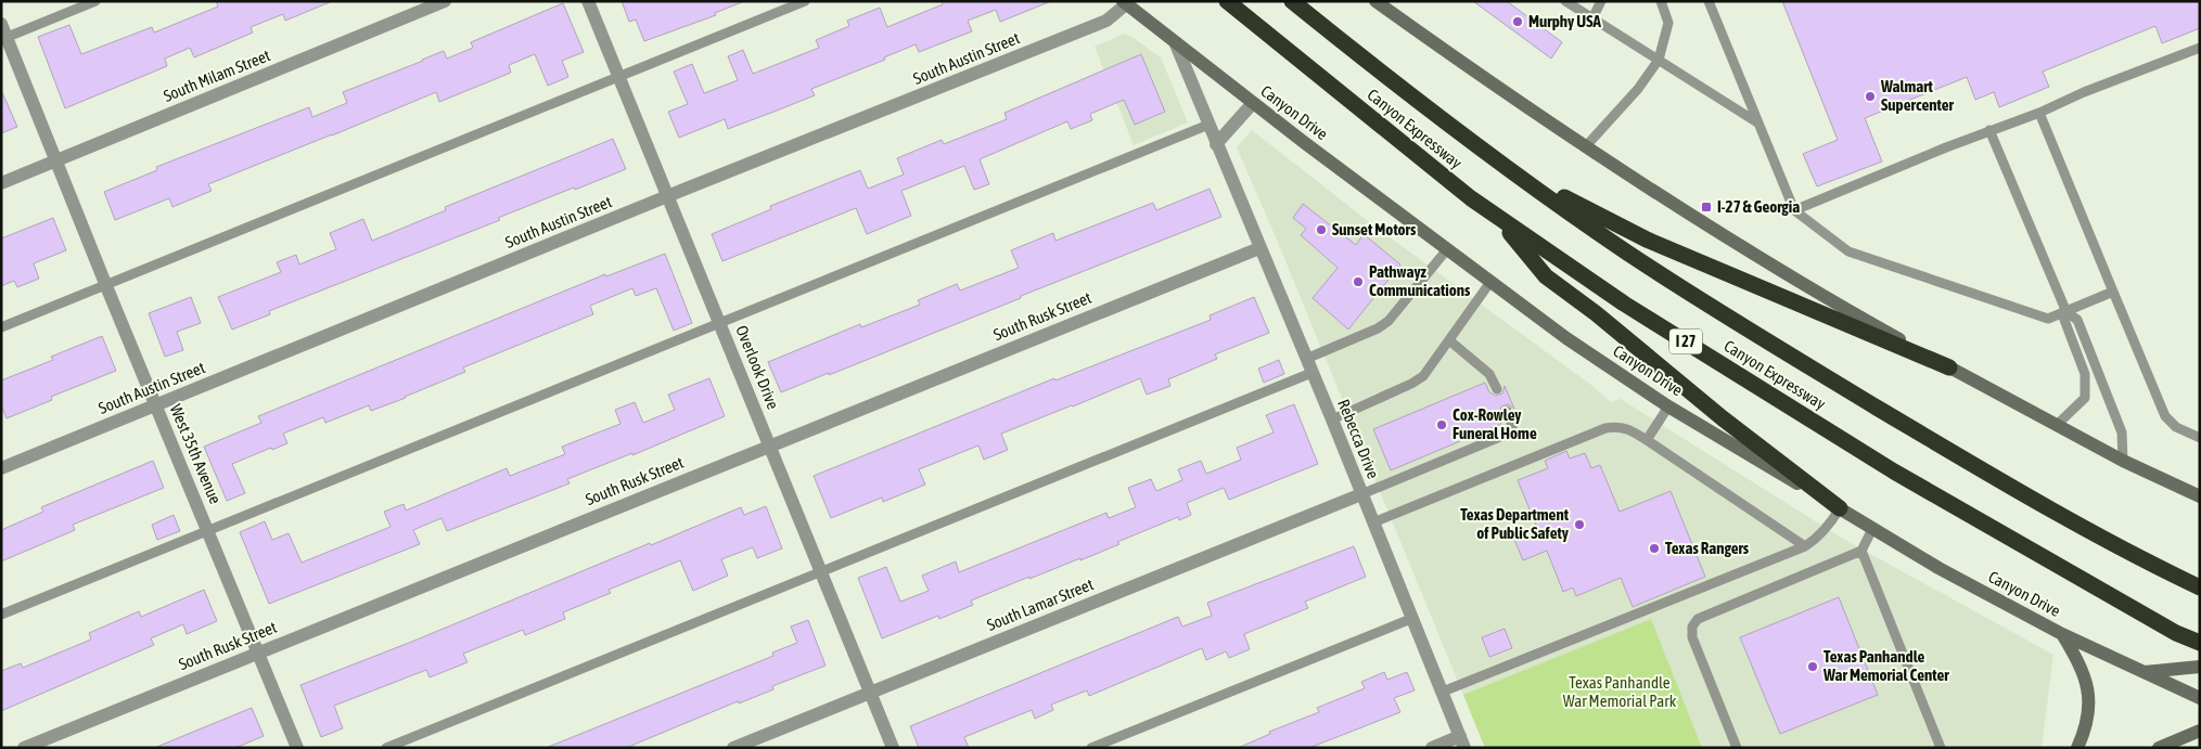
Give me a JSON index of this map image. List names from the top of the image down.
{
  "streets": {
    "highway": ["Canyon Expressway", "I 27"],
    "main road": ["Canyon Drive"],
    "street": [
      "South Austin Street",
      "South Milam Street",
      "South Rusk Street",
      "Overlook Drive",
      "Rebecca Drive",
      "West 35th Avenue",
      "South Lamar Street"
    ]
  },
  "crossings": [
    ["South Austin Street", "Canyon Drive"],
    ["South Austin Street", "Overlook Drive"],
    ["South Austin Street", "West 35th Avenue"],
    ["South Milam Street", "West 35th Avenue"],
    ["Canyon Drive", "Rebecca Drive"],
    ["South Rusk Street", "Overlook Drive"],
    ["South Rusk Street", "Rebecca Drive"],
    ["South Rusk Street", "West 35th Avenue"],
    ["Overlook Drive", "South Lamar Street"],
    ["Rebecca Drive", "South Lamar Street"]
  ],
  "parks": ["Texas Panhandle War Memorial Park"],
  "places": {
    "other": [
      "Murphy USA",
      "Walmart Supercenter",
      "Sunset Motors",
      "Pathwayz Communications",
      "Cox-Rowley Funeral Home",
      "Texas Department of Public Safety",
      "Texas Rangers",
      "Texas Panhandle War Memorial Center"
    ],
    "transit": ["I-27 & Georgia"]
  }
}
